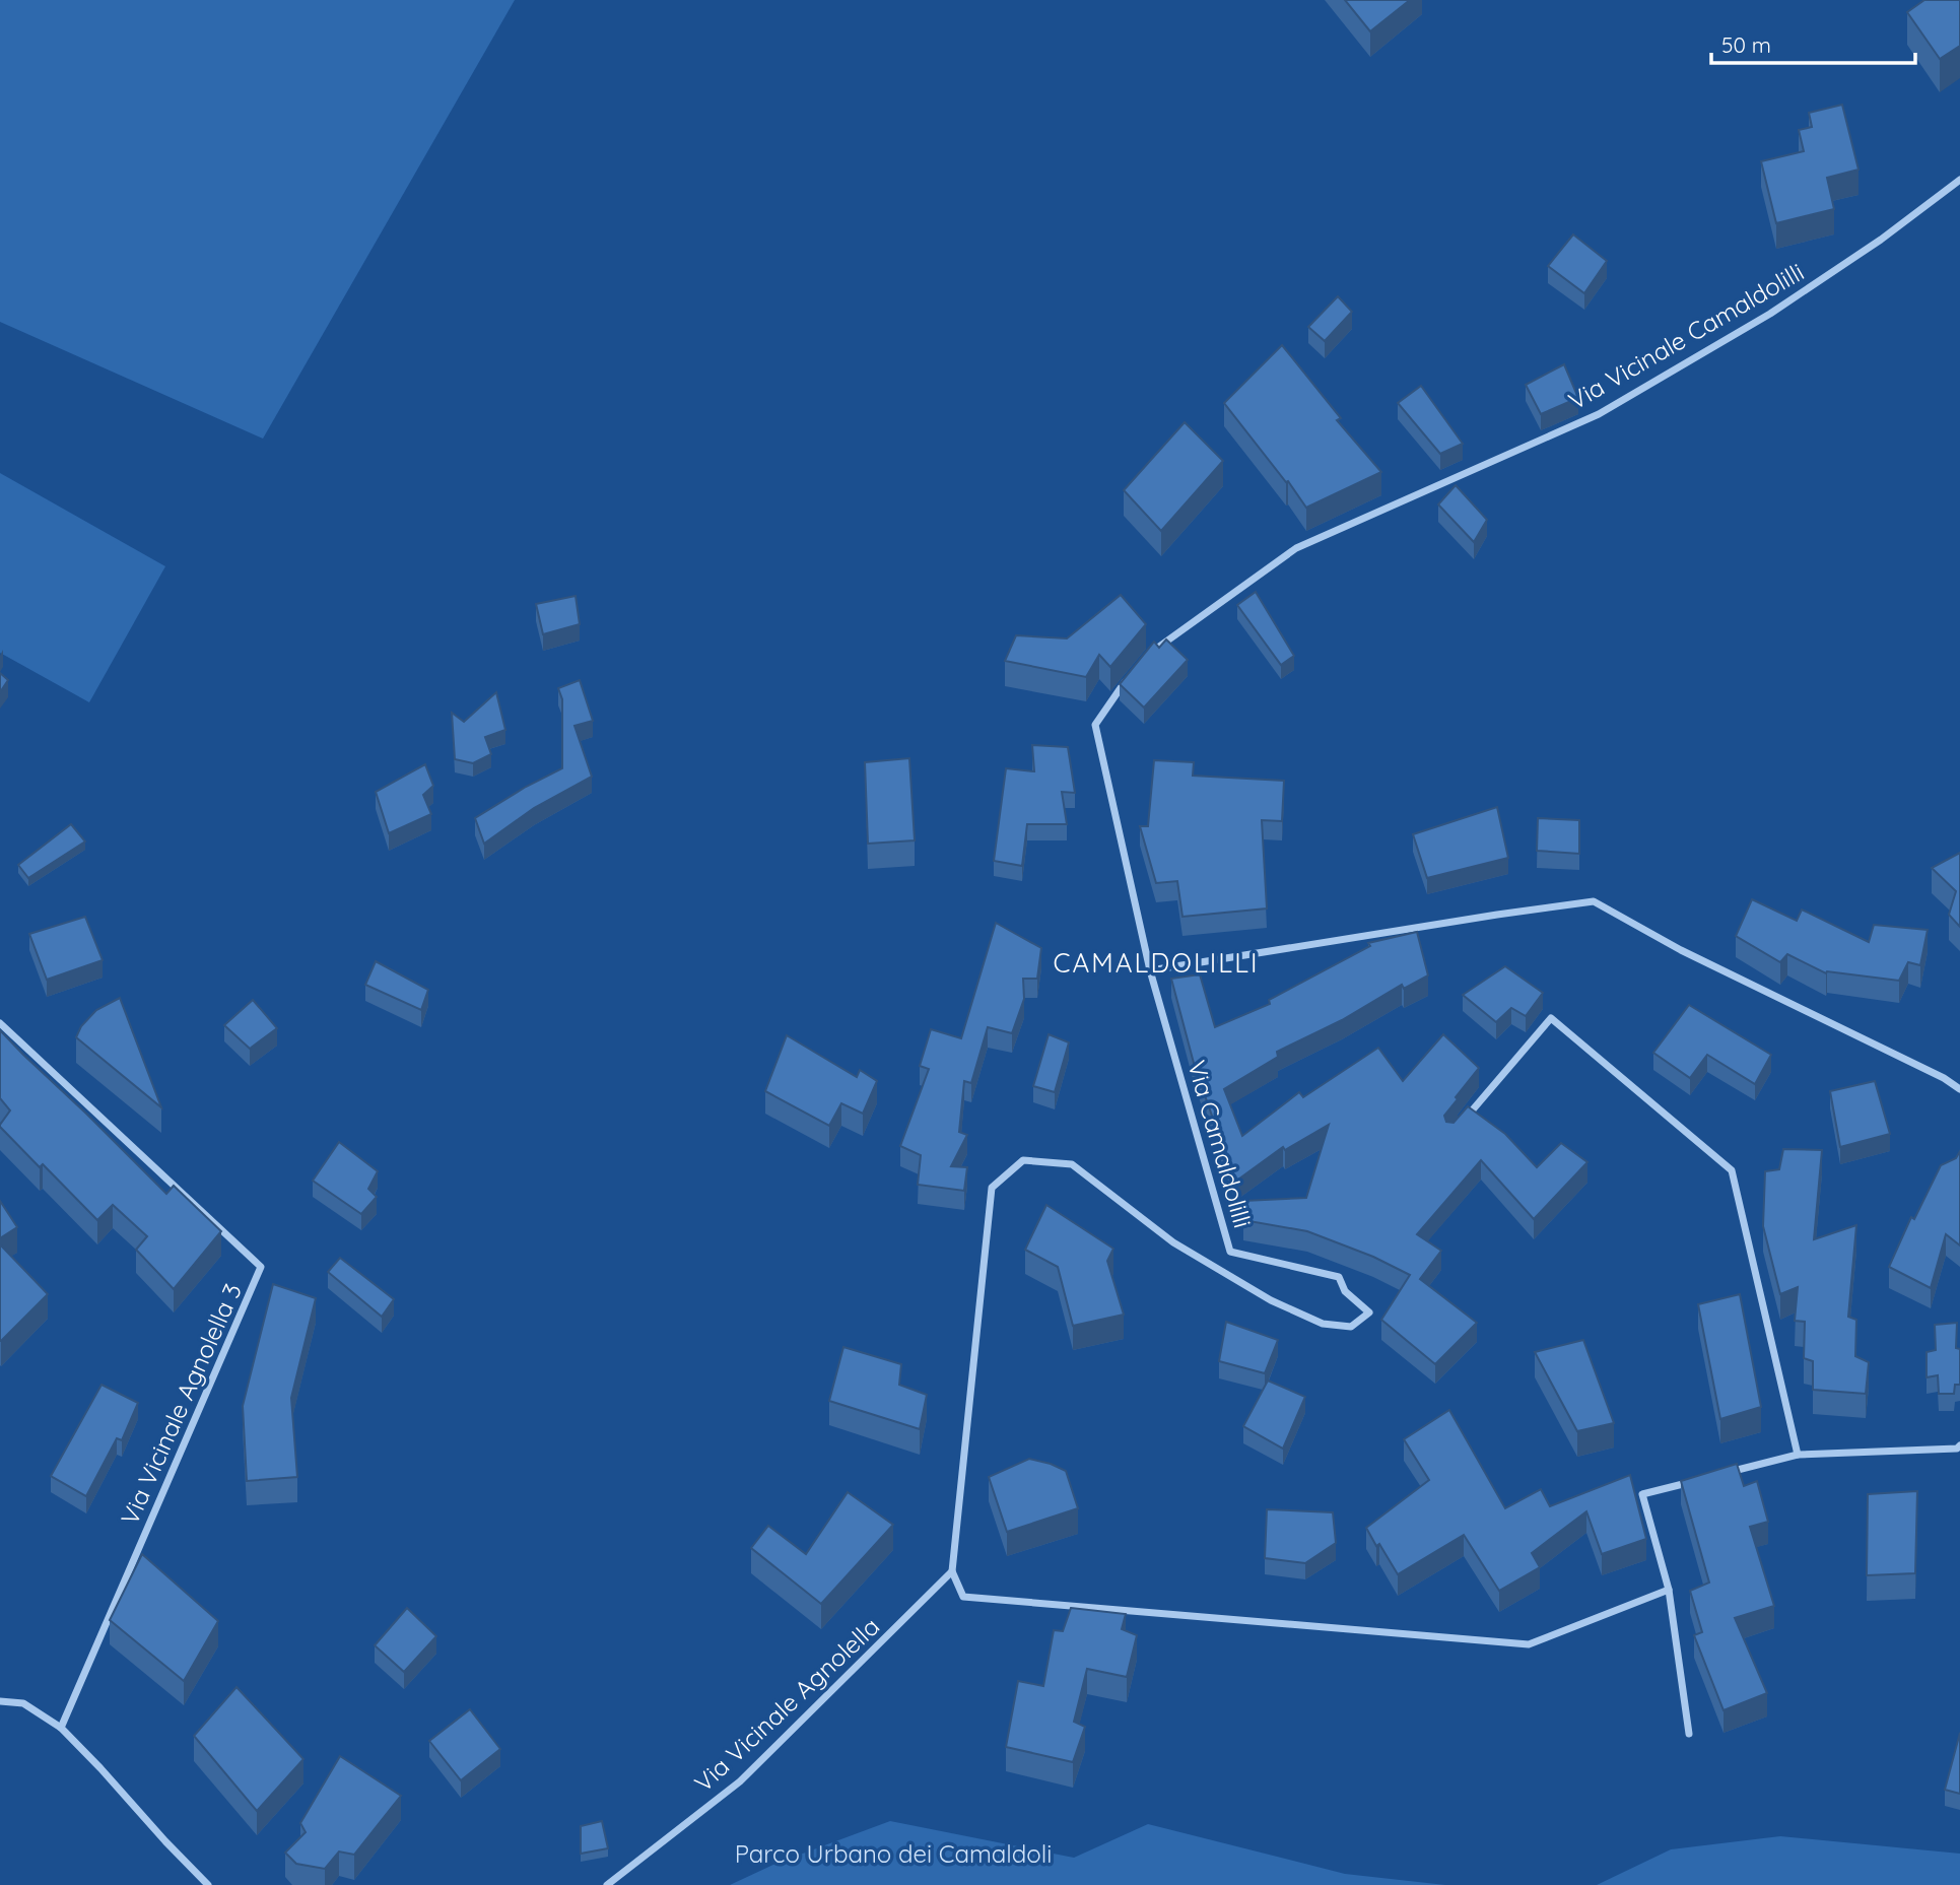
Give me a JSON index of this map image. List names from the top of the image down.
{
  "streets": {
    "street": [
      "Via Vicinale Camaldolilli",
      "Via Camaldolilli",
      "Via Vicinale Agnolella 3",
      "Via Vicinale Agnolella"
    ]
  },
  "crossings": [
    ["Via Camaldolilli", "Via Vicinale Agnolella"]
  ],
  "districts": ["CAMALDOLILLI"],
  "parks": ["Parco Urbano dei Camaldoli"],
  "scale_bar": "50 m"
}
